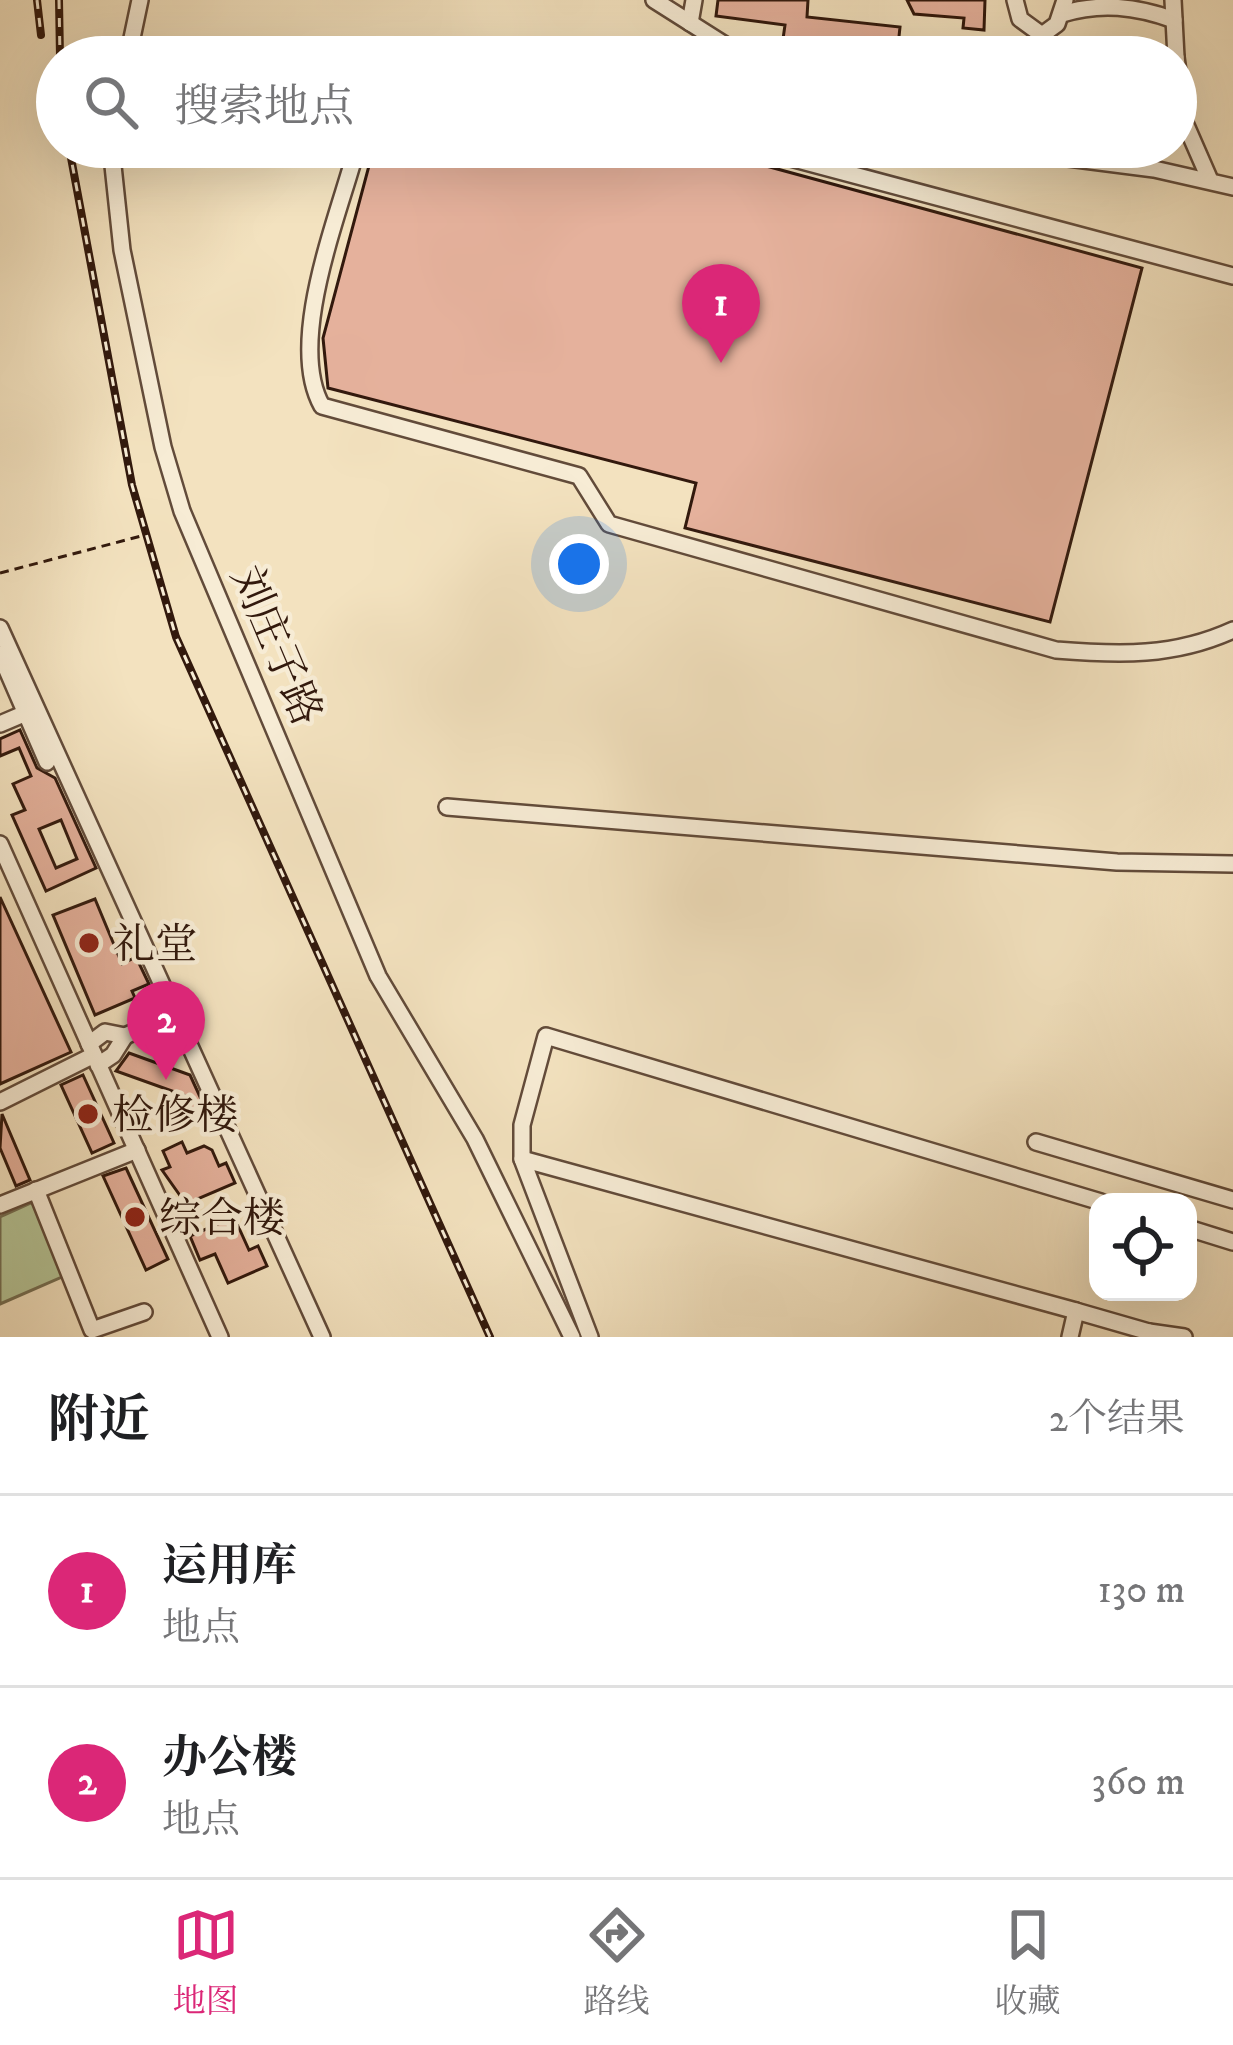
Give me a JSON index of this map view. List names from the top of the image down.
{
  "streets": {
    "street": ["刘庄子路"]
  },
  "places": ["礼堂", "检修楼", "综合楼"],
  "page": {
    "search": "搜索地点",
    "pins": ["1", "2"],
    "heading": ["附近", "2个结果"],
    "list": [
      {
        "mark": "1",
        "name": "运用库",
        "note": "地点",
        "value": "130 m"
      },
      {
        "mark": "2",
        "name": "办公楼",
        "note": "地点",
        "value": "360 m"
      }
    ],
    "nav": ["地图", "路线", "收藏"]
  }
}
